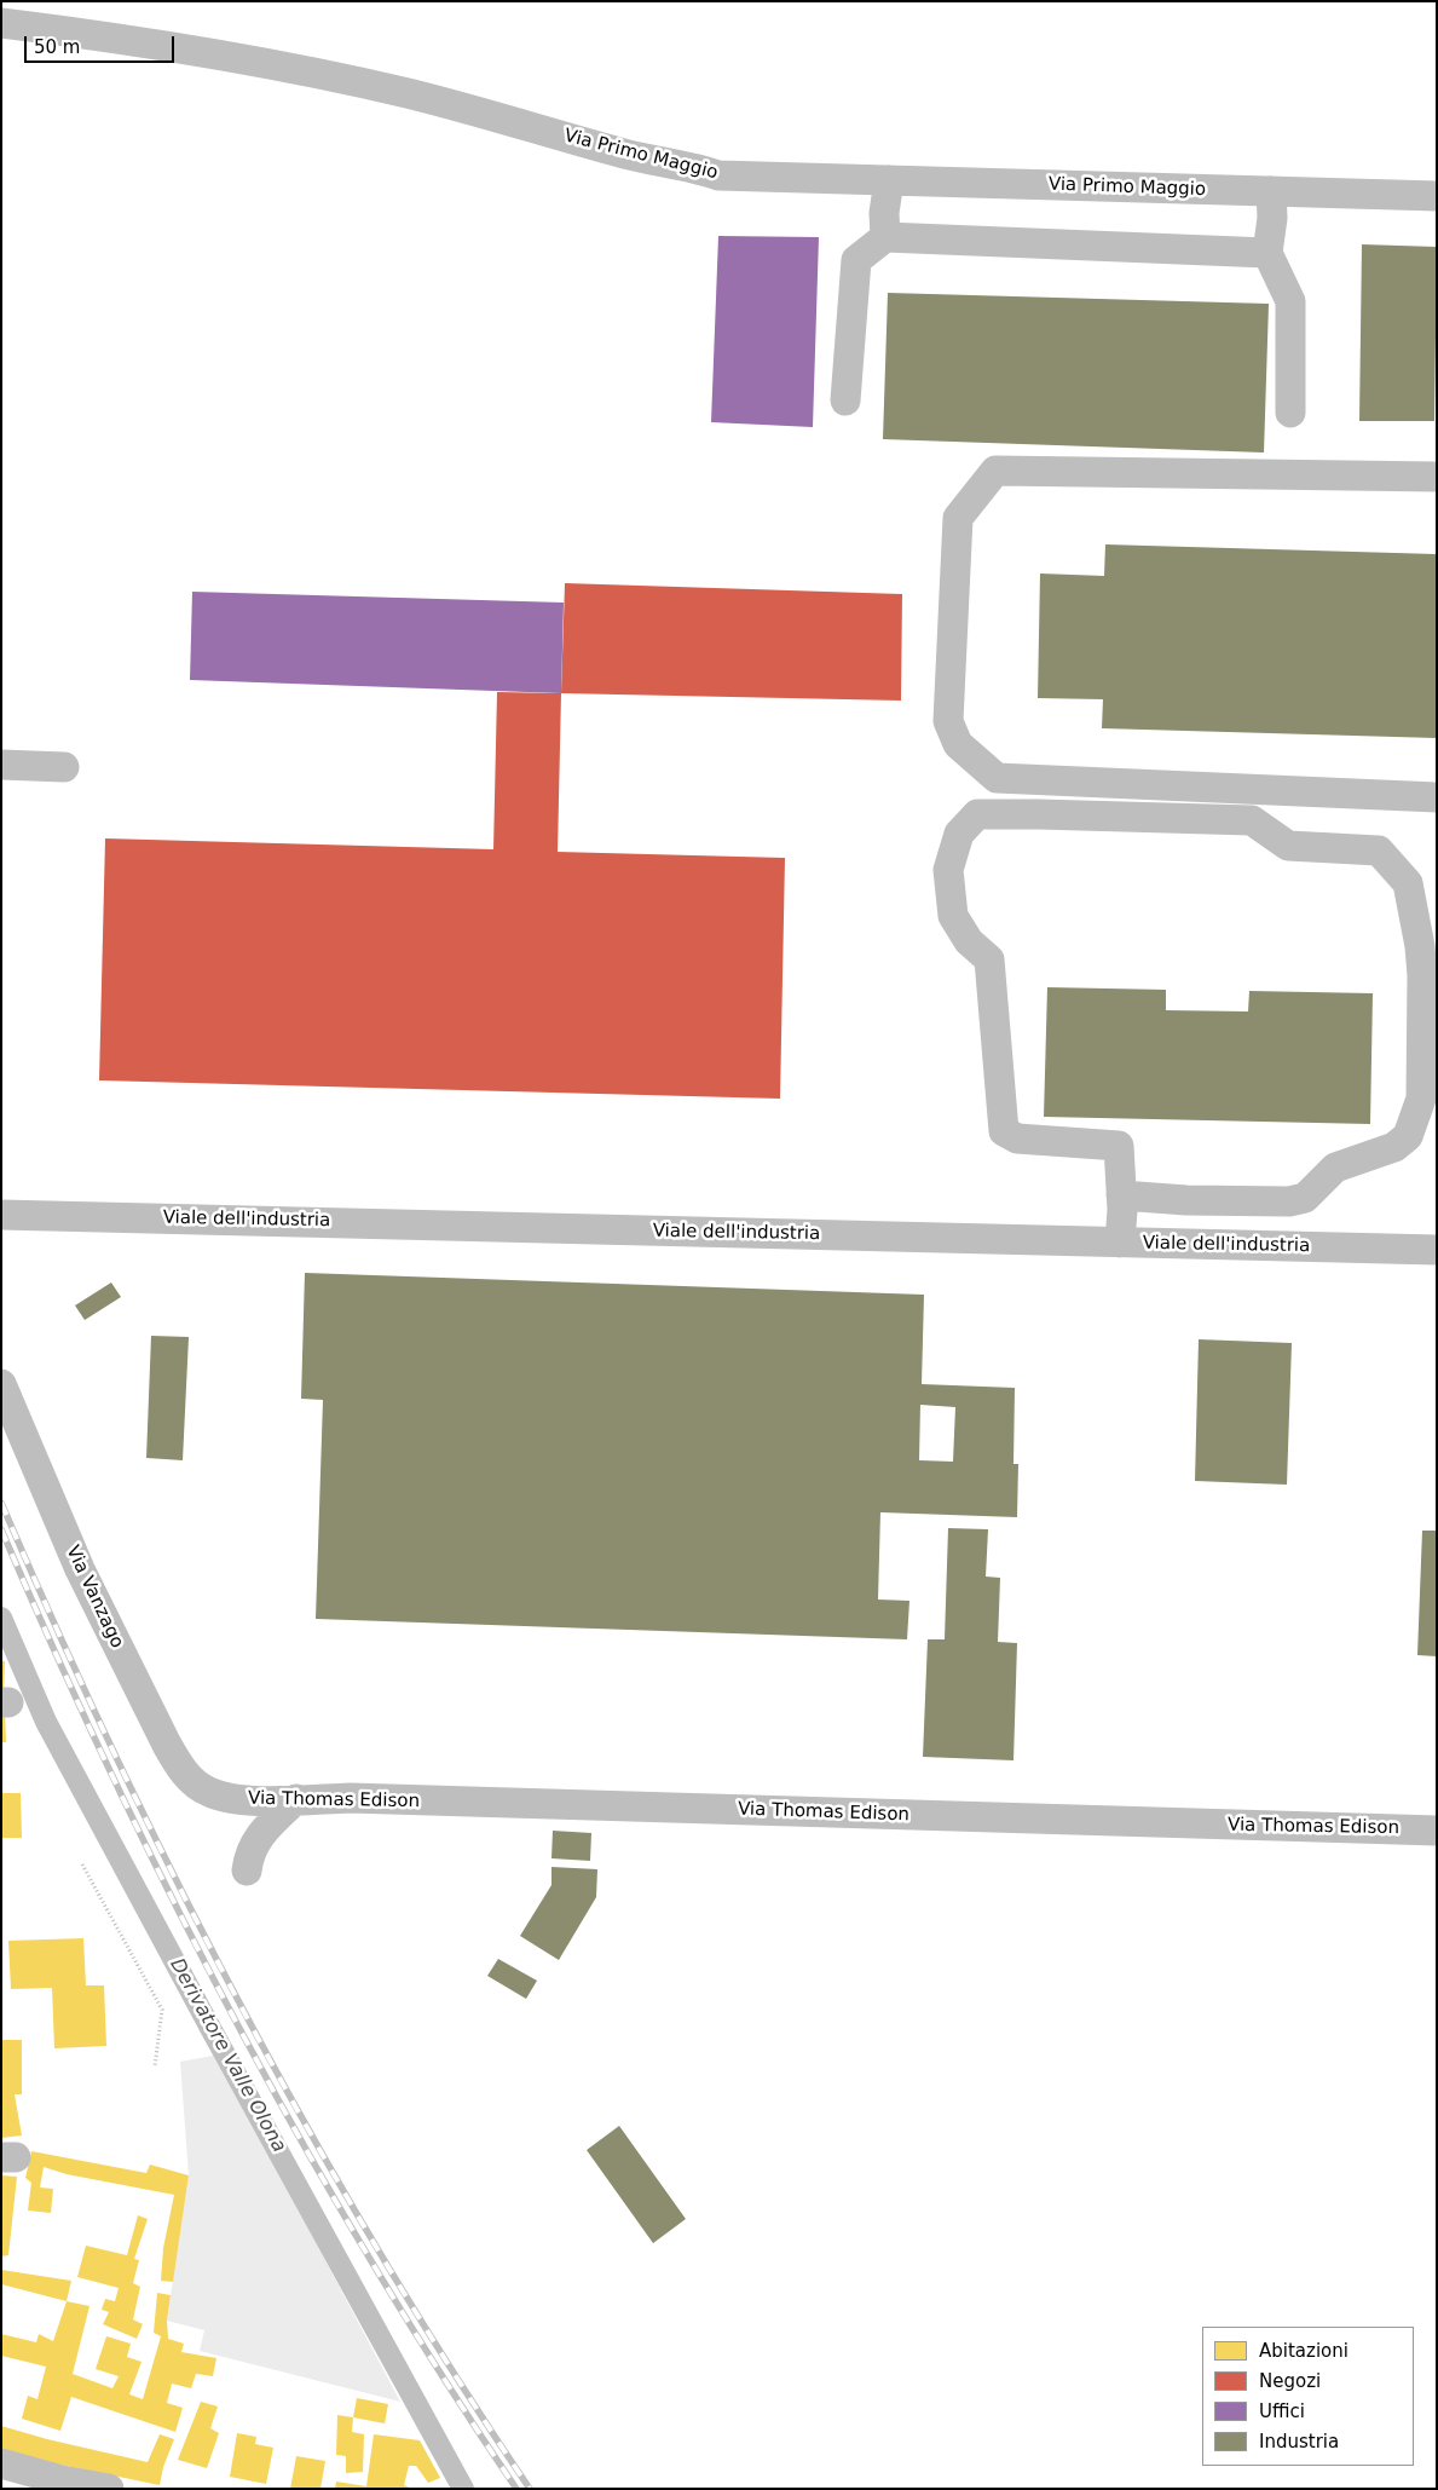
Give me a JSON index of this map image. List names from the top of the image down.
{
  "streets": {
    "street": [
      "Via Primo Maggio",
      "Viale dell'industria",
      "Via Vanzago",
      "Via Thomas Edison"
    ]
  },
  "crossings": [
    ["Via Vanzago", "Via Thomas Edison"]
  ],
  "water": ["Derivatore Valle Olona"],
  "legend": [
    "Abitazioni",
    "Negozi",
    "Uffici",
    "Industria"
  ],
  "scale_bar": "50 m"
}
